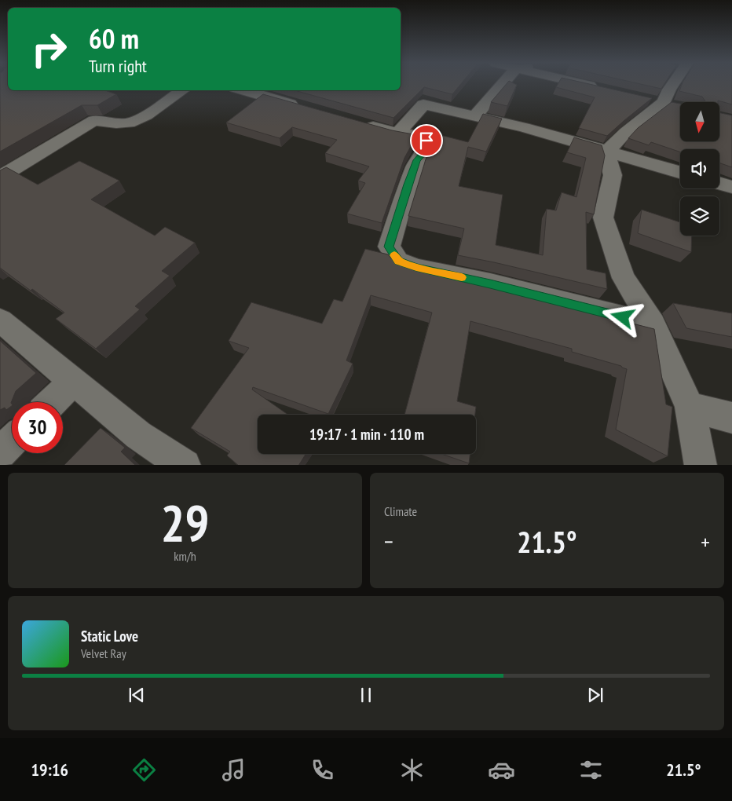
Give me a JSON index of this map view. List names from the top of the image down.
{
  "north": "bottom",
  "page": {
    "turn": ["60 m", "Turn right"],
    "limit": "30",
    "trip": "19:17 · 1 min · 110 m",
    "tile": [
      ["29", "km/h"],
      "Climate"
    ],
    "heat": ["−", "21.5°", "+"],
    "song": ["Static Love", "Velvet Ray"],
    "tabs": ["19:16", "21.5°"]
  }
}
